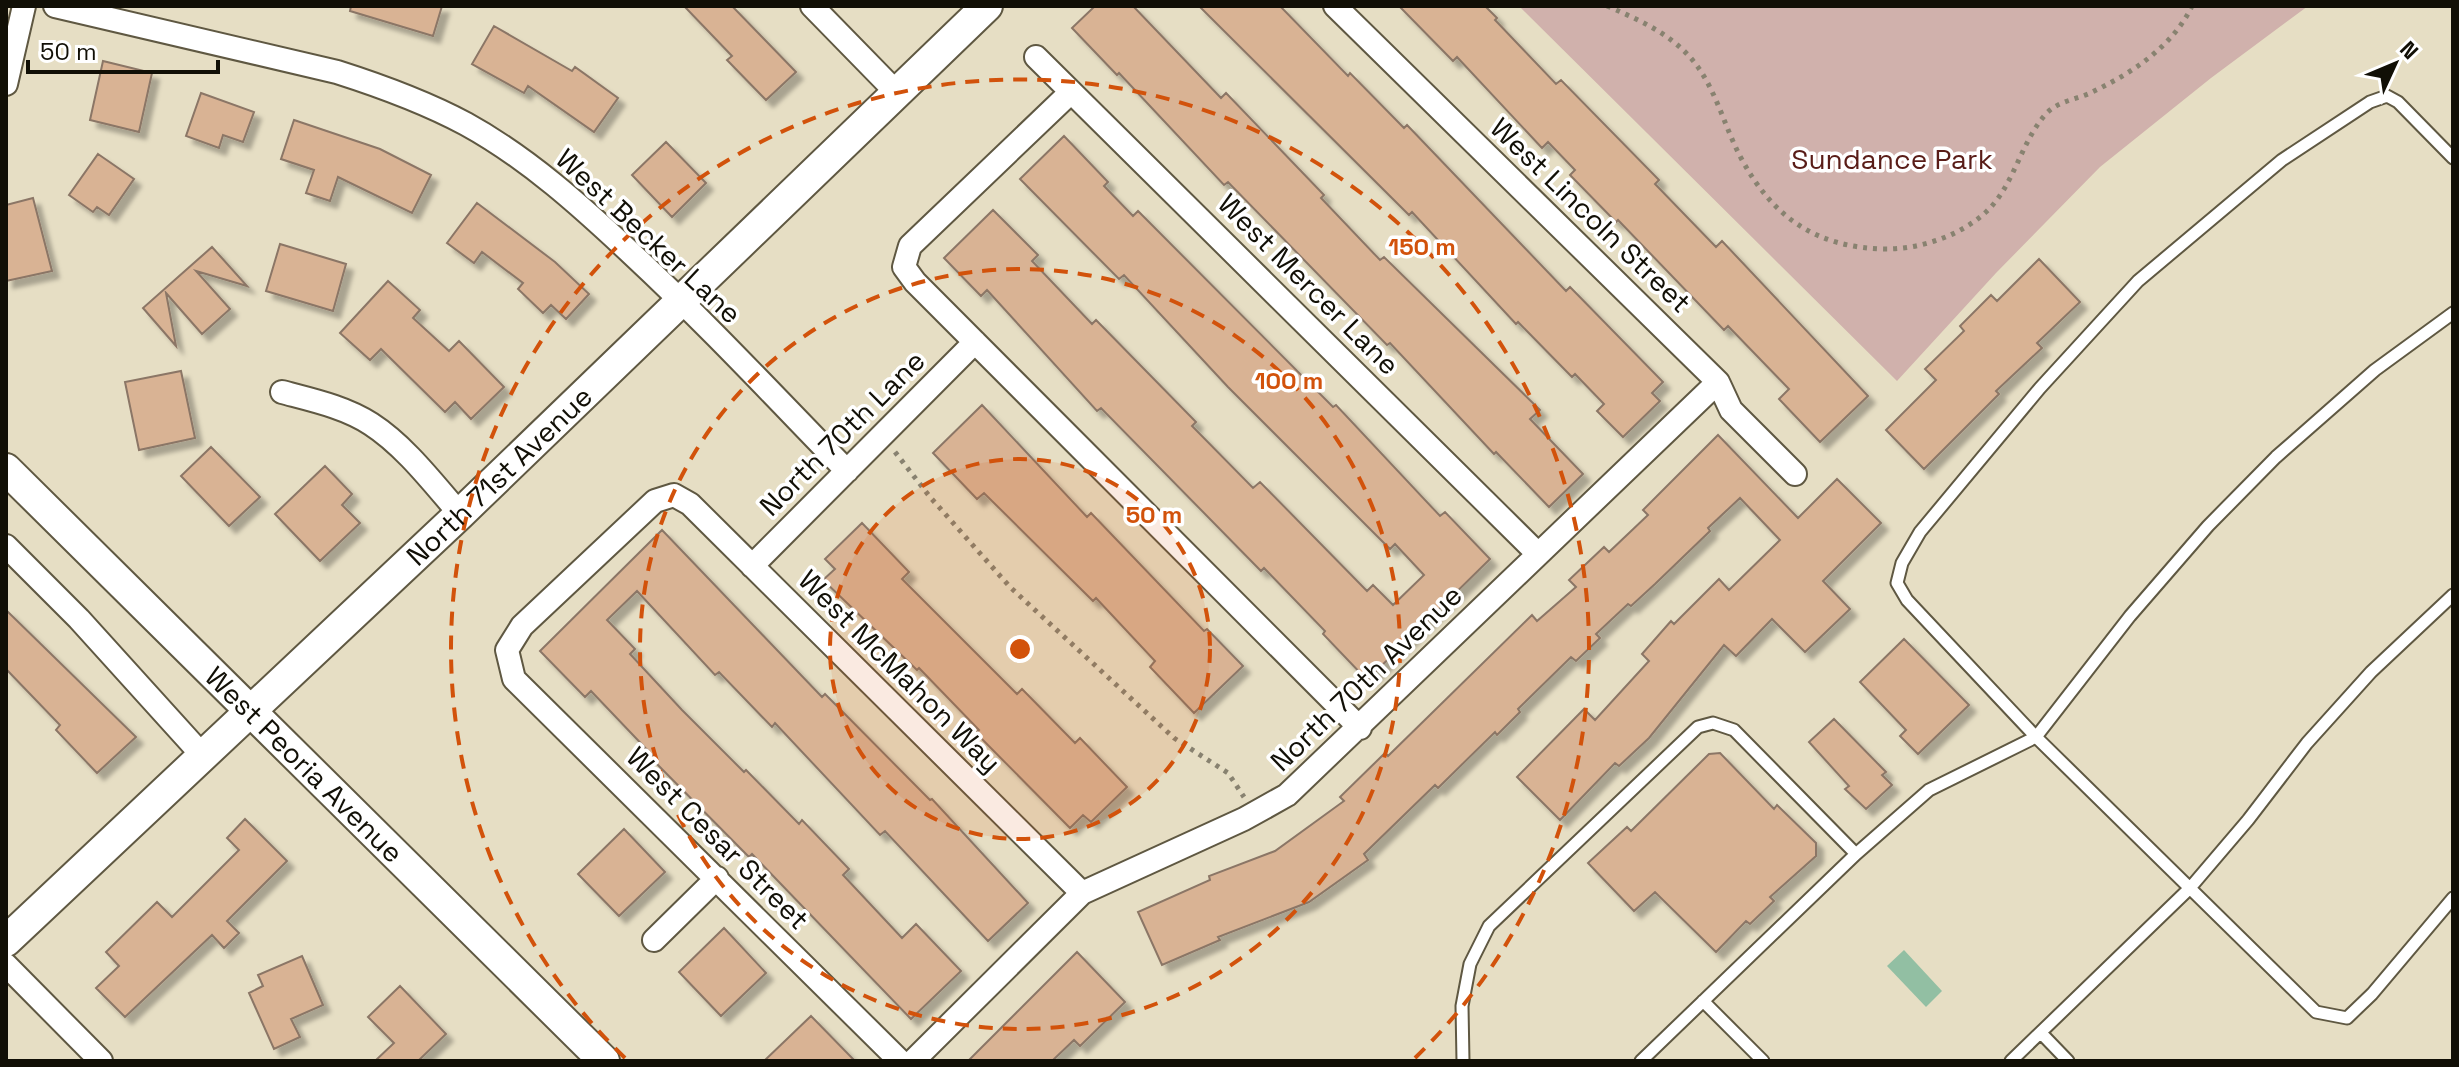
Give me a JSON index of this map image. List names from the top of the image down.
{
  "streets": {
    "street": [
      "West Lincoln Street",
      "West Becker Lane",
      "West Mercer Lane",
      "North 70th Lane",
      "North 71st Avenue",
      "West McMahon Way",
      "North 70th Avenue",
      "West Peoria Avenue",
      "West Cesar Street"
    ]
  },
  "crossings": [
    ["West Lincoln Street", "North 70th Avenue"],
    ["West Becker Lane", "North 70th Lane"],
    ["West Becker Lane", "North 71st Avenue"],
    ["West Mercer Lane", "North 70th Avenue"],
    ["North 70th Lane", "West McMahon Way"],
    ["North 71st Avenue", "West Peoria Avenue"],
    ["West McMahon Way", "North 70th Avenue"],
    ["West McMahon Way", "West Cesar Street"]
  ],
  "parks": ["Sundance Park"],
  "scale_bar": "50 m",
  "north": "top right",
  "rings": ["150 m", "100 m", "50 m"]
}
